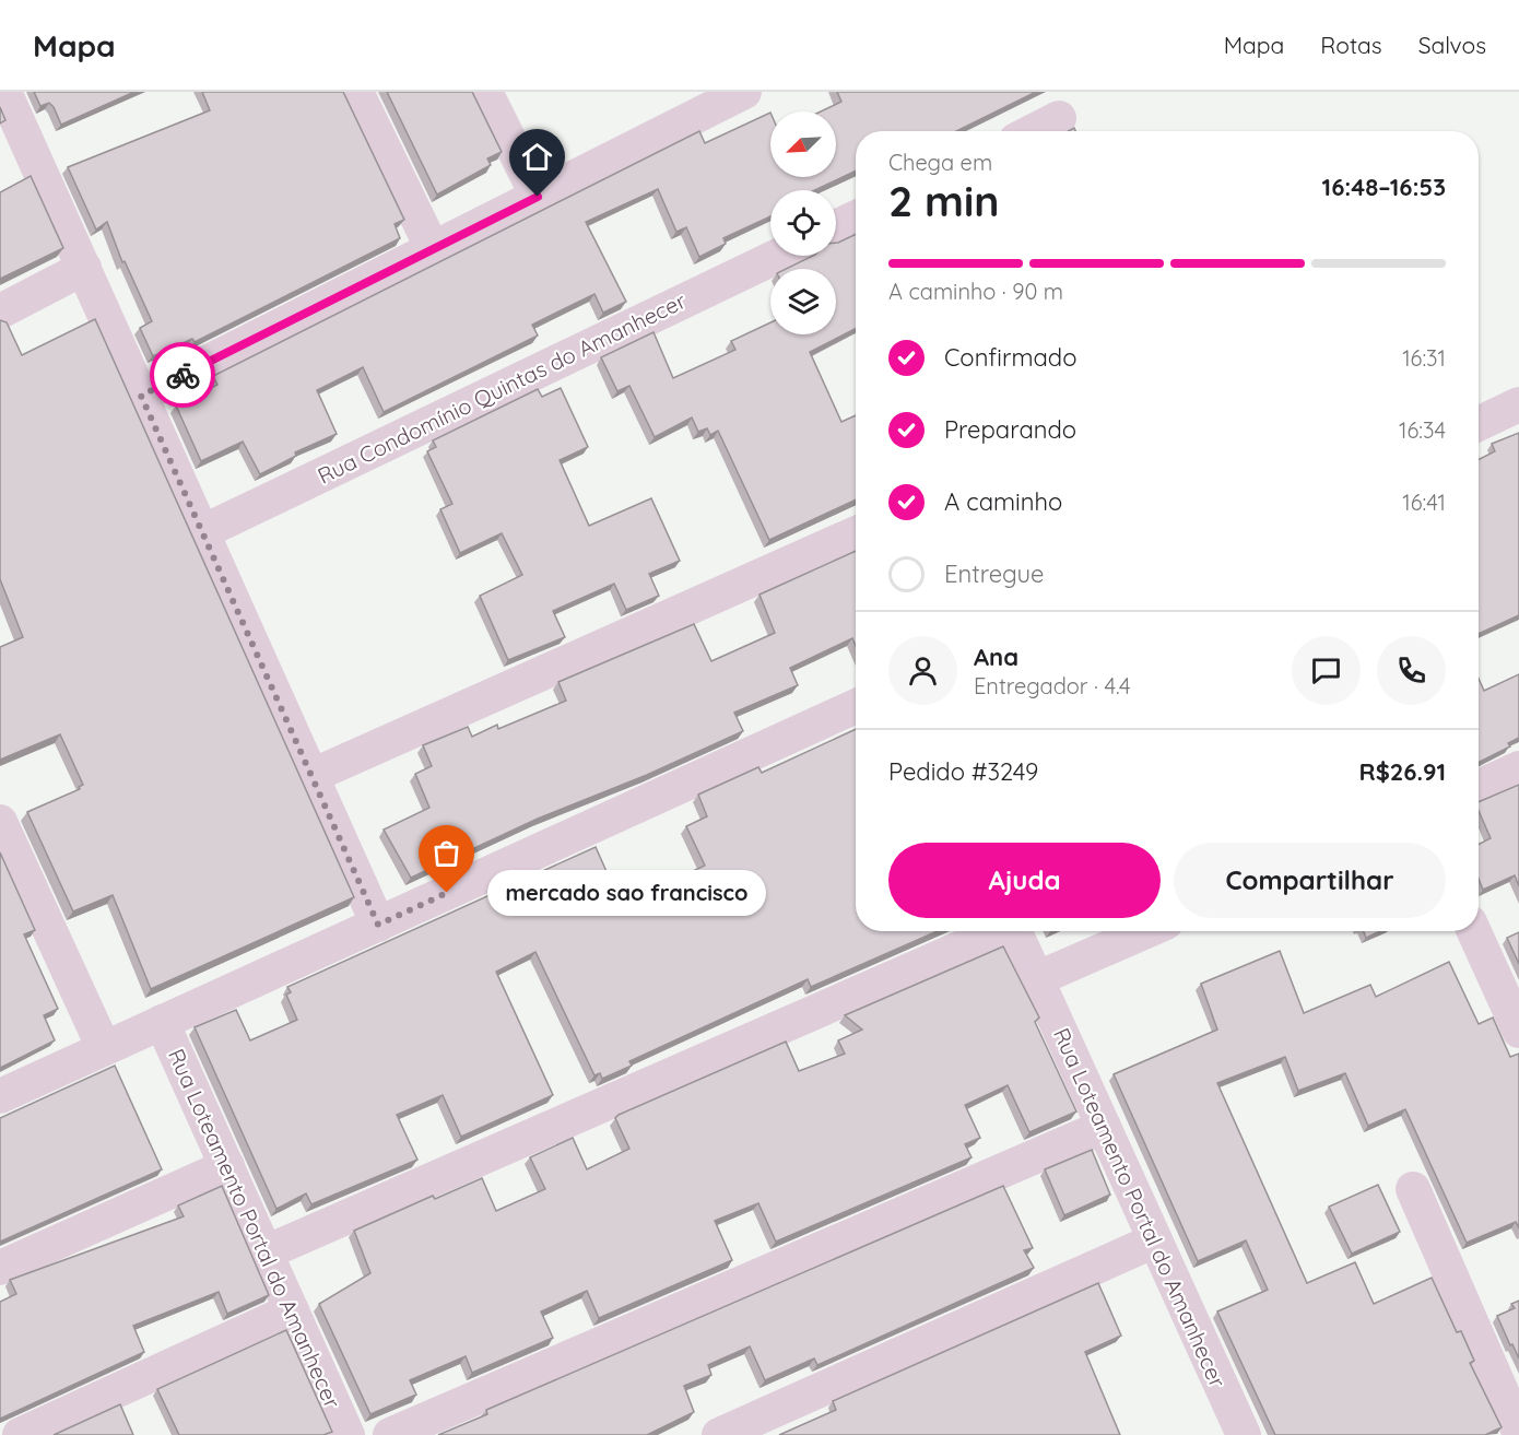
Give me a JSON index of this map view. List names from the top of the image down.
{
  "streets": {
    "street": ["Rua Condomínio Quintas do Amanhecer", "Rua Loteamento Portal do Amanhecer"]
  },
  "places": ["mercado sao francisco"],
  "north": "bottom left",
  "page": {
    "header": "Mapa",
    "nav": ["Mapa", "Rotas", "Salvos"],
    "heading": ["2 min", "Chega em", "16:48–16:53"],
    "panel": [
      "Ana",
      "Entregador · 4.4",
      "Pedido #3249",
      "R$26.91"
    ],
    "bar": "A caminho · 90 m",
    "list": [
      ["Confirmado", "16:31"],
      ["Preparando", "16:34"],
      ["A caminho", "16:41"],
      "Entregue"
    ],
    "buttons": ["Ajuda", "Compartilhar"],
    "bubble": "mercado sao francisco"
  }
}
